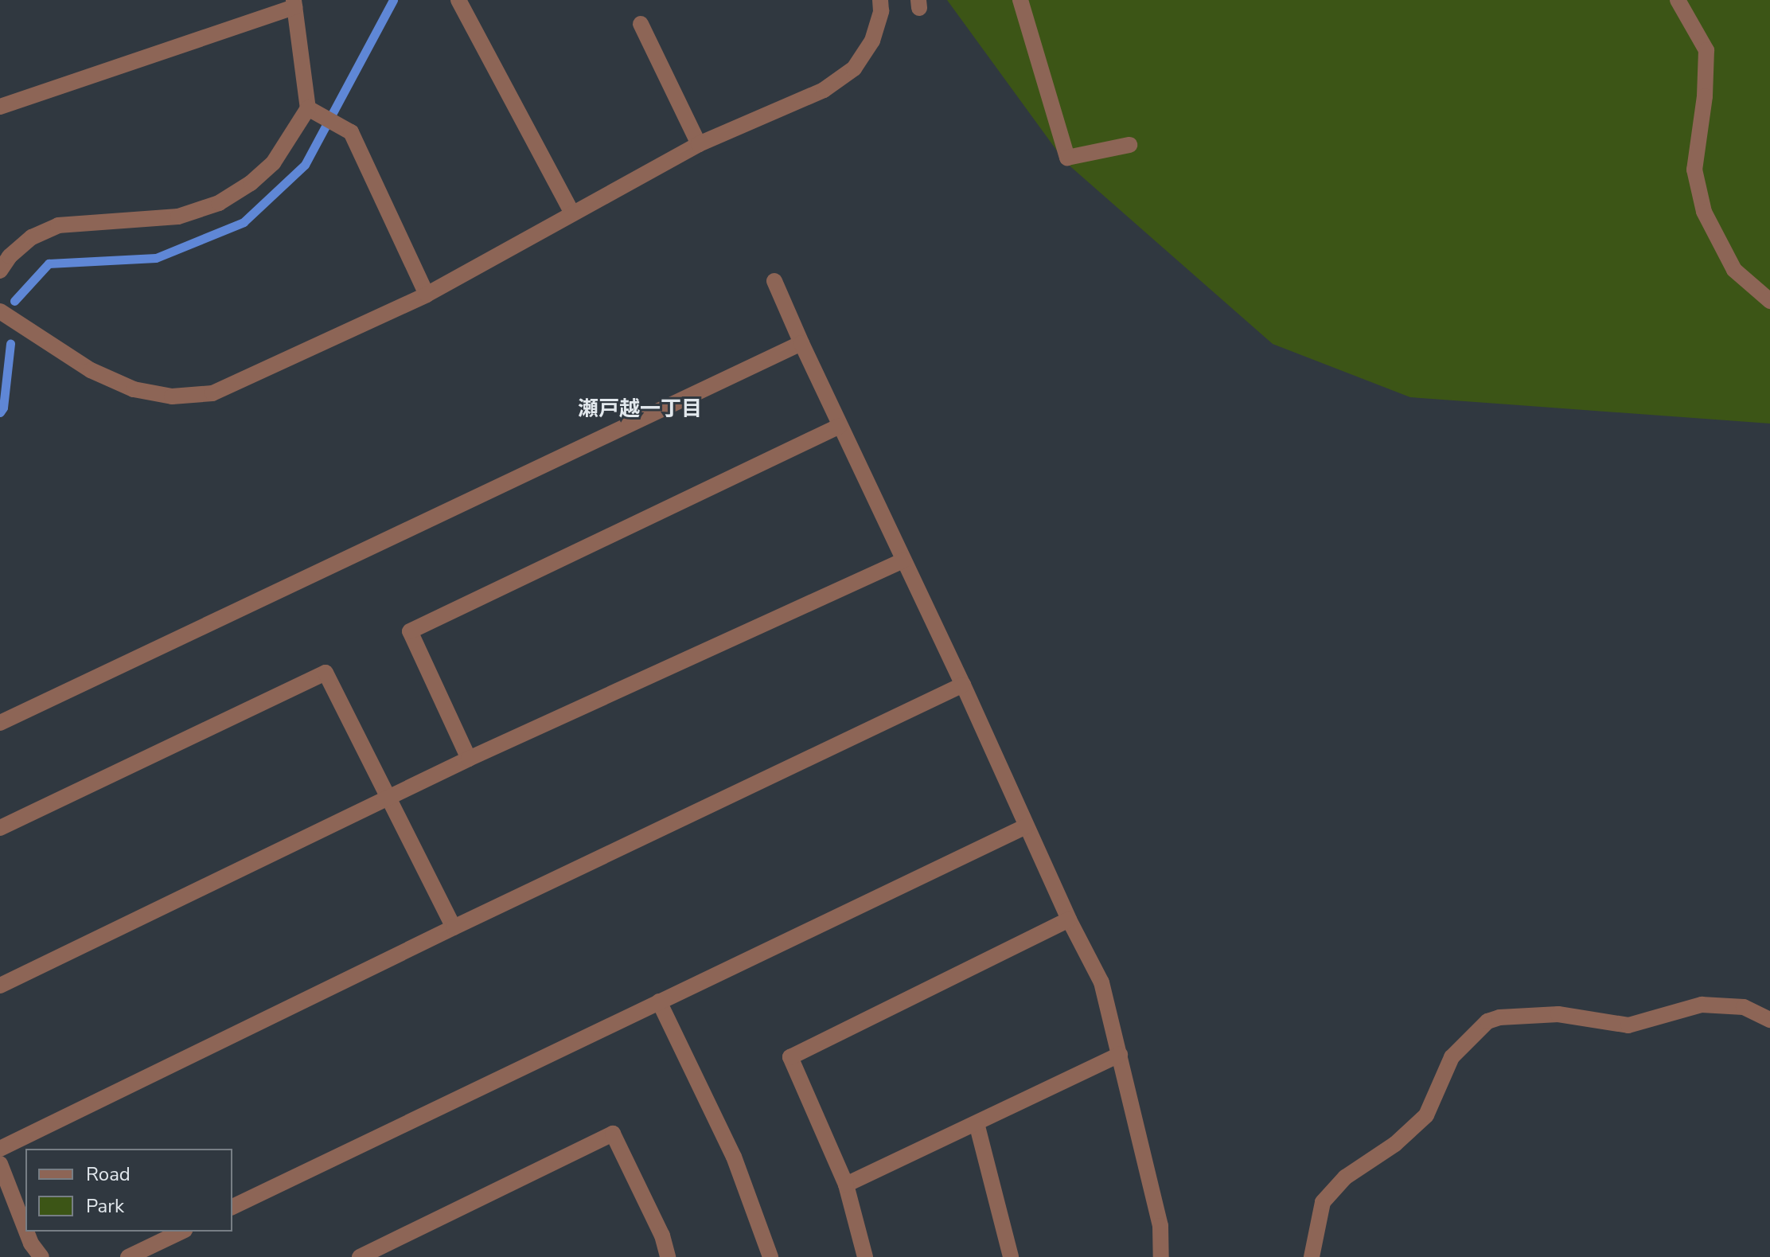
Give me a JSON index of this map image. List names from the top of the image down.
{
  "districts": ["瀬戸越一丁目"],
  "legend": ["Road", "Park"]
}
